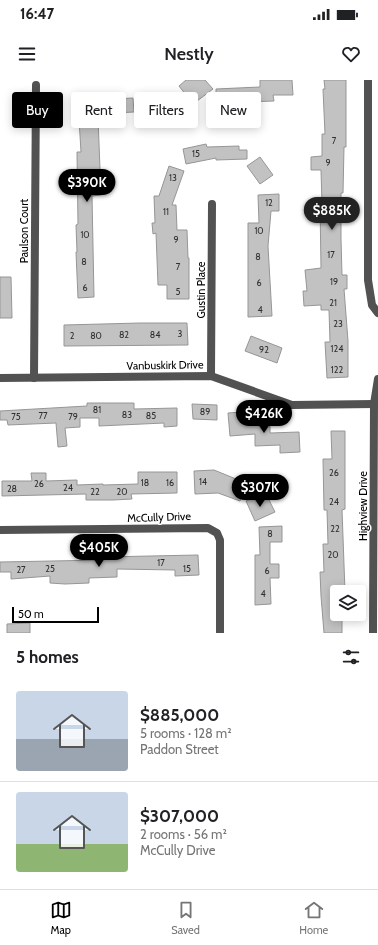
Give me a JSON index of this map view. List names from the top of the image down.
{
  "streets": {
    "street": [
      "Paulson Court",
      "Gustin Place",
      "Vanbuskirk Drive",
      "Highview Drive",
      "McCully Drive"
    ]
  },
  "crossings": [
    ["Paulson Court", "Vanbuskirk Drive"],
    ["Gustin Place", "Vanbuskirk Drive"],
    ["Vanbuskirk Drive", "Highview Drive"]
  ],
  "house_numbers": [
    "7",
    "15",
    "9",
    "13",
    "12",
    "11",
    "10",
    "10",
    "9",
    "17",
    "8",
    "8",
    "7",
    "19",
    "6",
    "6",
    "5",
    "21",
    "4",
    "23",
    "3",
    "82",
    "84",
    "2",
    "80",
    "124",
    "92",
    "122",
    "81",
    "89",
    "83",
    "77",
    "85",
    "75",
    "79",
    "26",
    "14",
    "18",
    "16",
    "26",
    "24",
    "28",
    "22",
    "20",
    "24",
    "22",
    "8",
    "20",
    "17",
    "25",
    "15",
    "27",
    "6",
    "4"
  ],
  "scale_bar": "50 m",
  "page": {
    "status": "16:47",
    "header": "Nestly",
    "chip": [
      "Buy",
      "Rent",
      "Filters",
      "New"
    ],
    "price": [
      "$390K",
      "$885K",
      "$426K",
      "$307K",
      "$405K"
    ],
    "scale": "50 m",
    "heading": "5 homes",
    "list": [
      {
        "name": "$885,000",
        "note": "5 rooms · 128 m² · Paddon Street"
      },
      {
        "name": "$307,000",
        "note": "2 rooms · 56 m² · McCully Drive"
      }
    ],
    "tabs": ["Map", "Saved", "Home"]
  }
}
